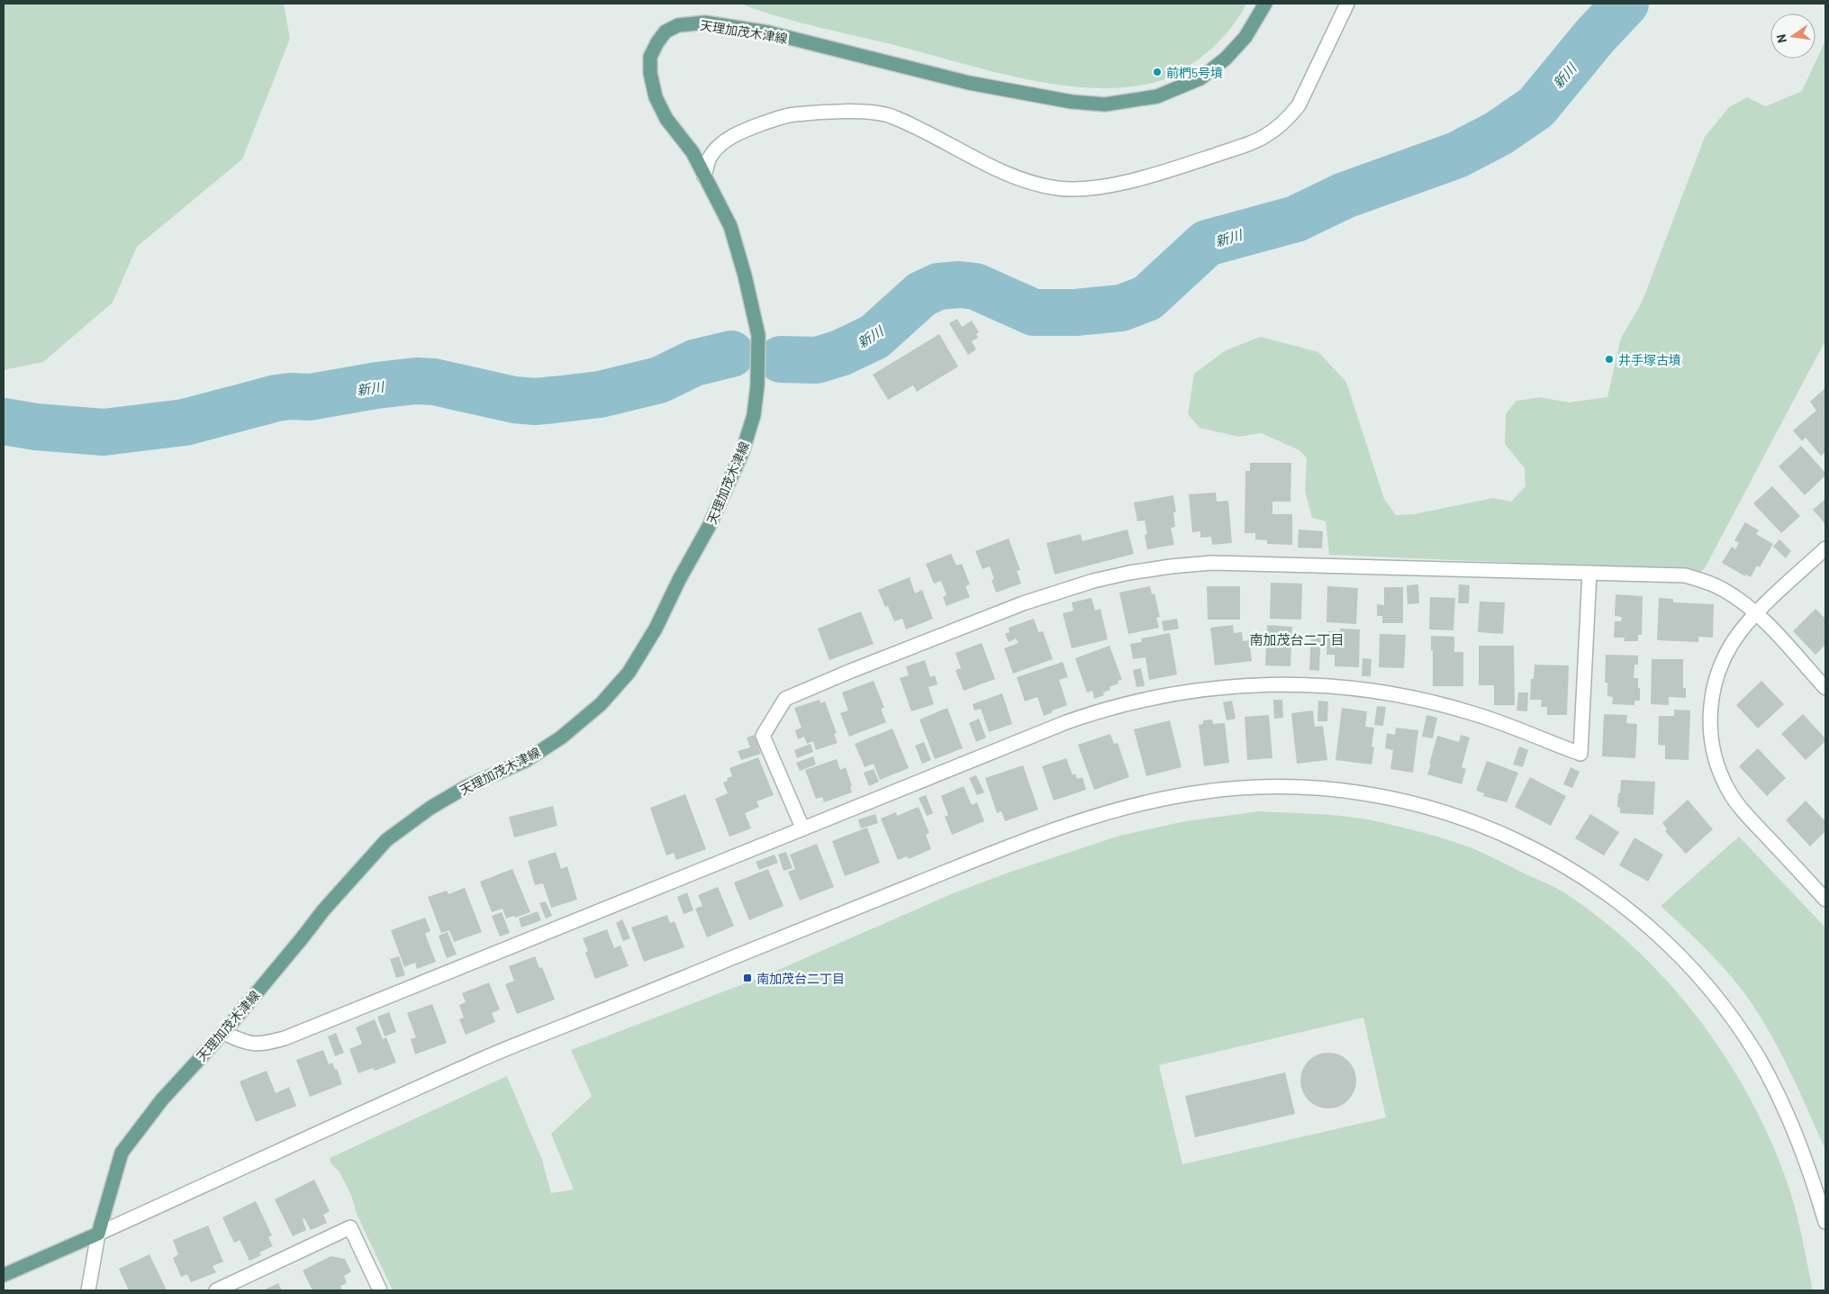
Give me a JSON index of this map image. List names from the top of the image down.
{
  "streets": {
    "main road": ["天理加茂木津線"]
  },
  "districts": ["南加茂台二丁目"],
  "water": ["新川"],
  "places": {
    "other": ["前椚5号墳", "井手塚古墳"],
    "transit": ["南加茂台二丁目"]
  },
  "north": "left"
}
